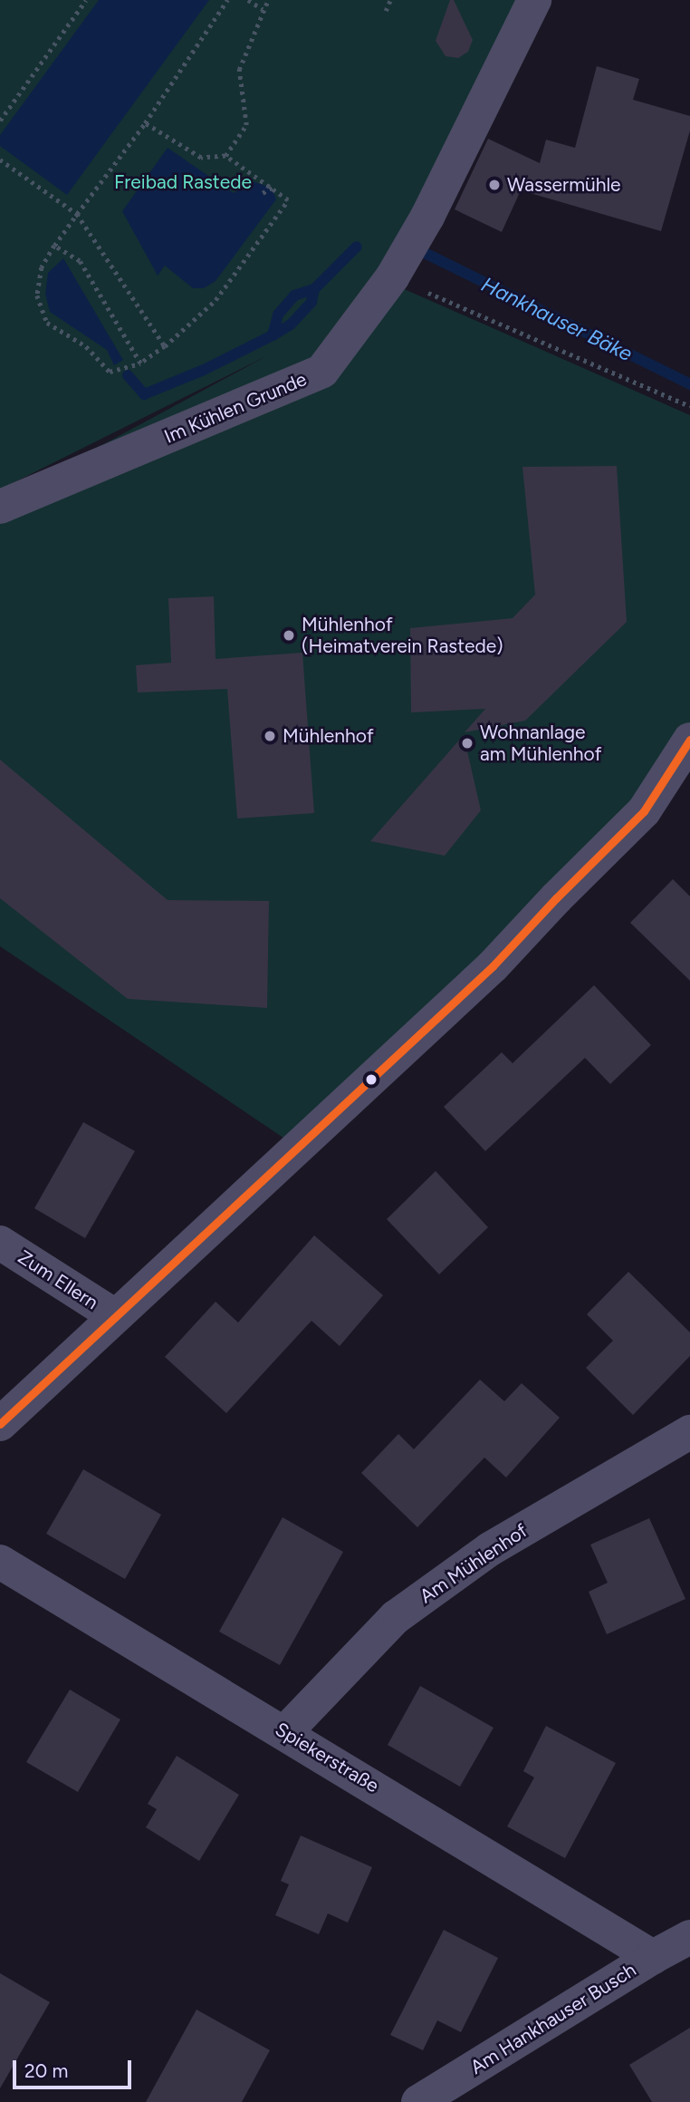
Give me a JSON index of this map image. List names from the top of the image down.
{
  "streets": {
    "street": [
      "Im Kühlen Grunde",
      "Zum Ellern",
      "Am Mühlenhof",
      "Spiekerstraße",
      "Am Hankhauser Busch"
    ]
  },
  "crossings": [
    ["Am Mühlenhof", "Spiekerstraße"],
    ["Spiekerstraße", "Am Hankhauser Busch"]
  ],
  "water": ["Hankhauser Bäke"],
  "parks": ["Freibad Rastede"],
  "places": [
    "Wassermühle",
    "Mühlenhof (Heimatverein Rastede)",
    "Mühlenhof",
    "Wohnanlage am Mühlenhof"
  ],
  "scale_bar": "20 m"
}
